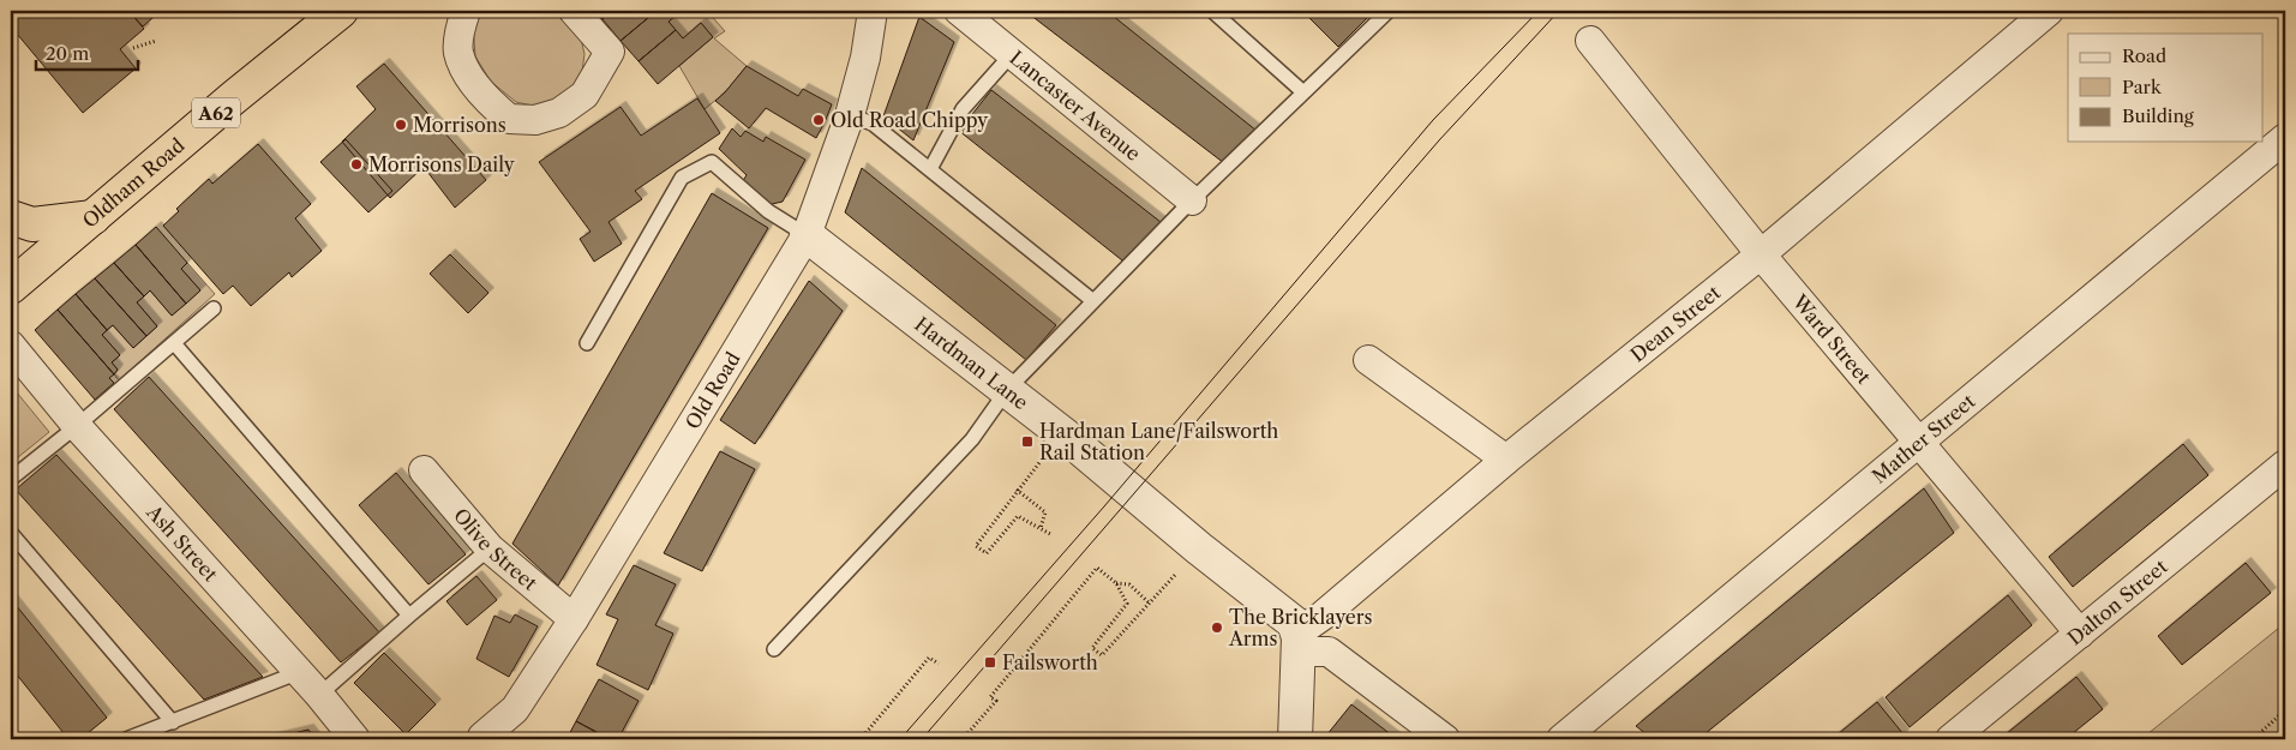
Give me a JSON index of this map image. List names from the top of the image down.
{
  "streets": {
    "highway": ["A62", "Oldham Road"],
    "street": [
      "Lancaster Avenue",
      "Dean Street",
      "Ward Street",
      "Hardman Lane",
      "Old Road",
      "Mather Street",
      "Ash Street",
      "Olive Street",
      "Dalton Street"
    ]
  },
  "crossings": [
    ["Dean Street", "Ward Street"],
    ["Dean Street", "Hardman Lane"],
    ["Ward Street", "Mather Street"],
    ["Ward Street", "Dalton Street"],
    ["Hardman Lane", "Old Road"],
    ["Old Road", "Olive Street"]
  ],
  "places": {
    "other": [
      "Old Road Chippy",
      "Morrisons",
      "Morrisons Daily",
      "The Bricklayers Arms"
    ],
    "transit": ["Hardman Lane/Failsworth Rail Station", "Failsworth"]
  },
  "legend": ["Road", "Park", "Building"],
  "scale_bar": "20 m"
}
